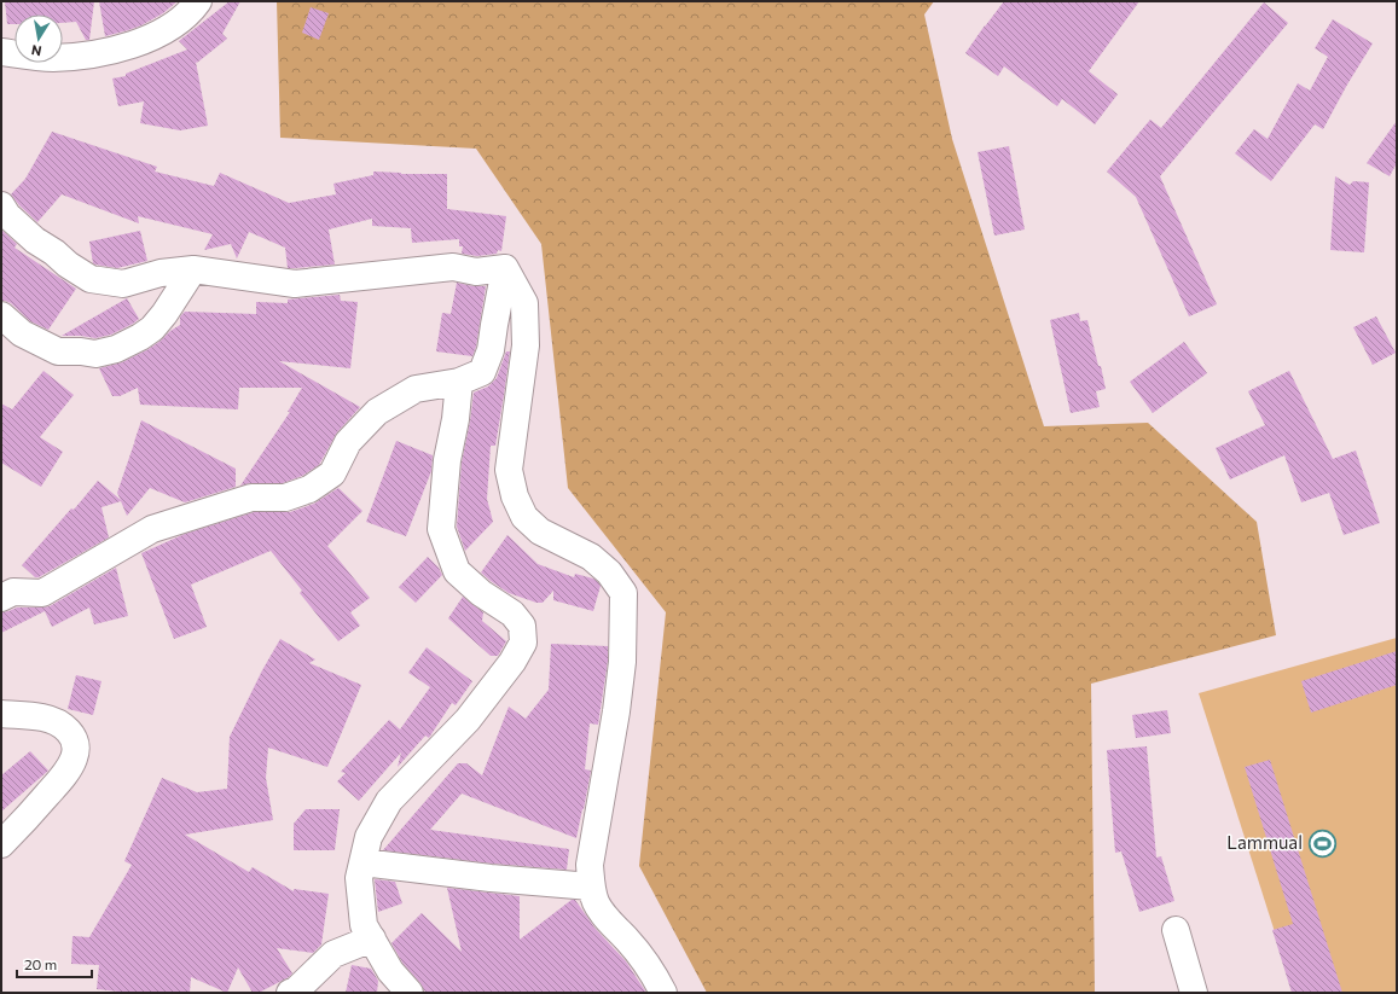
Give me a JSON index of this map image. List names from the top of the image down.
{
  "places": {
    "sports": ["Lammual"]
  },
  "scale_bar": "20 m",
  "north": "bottom"
}
